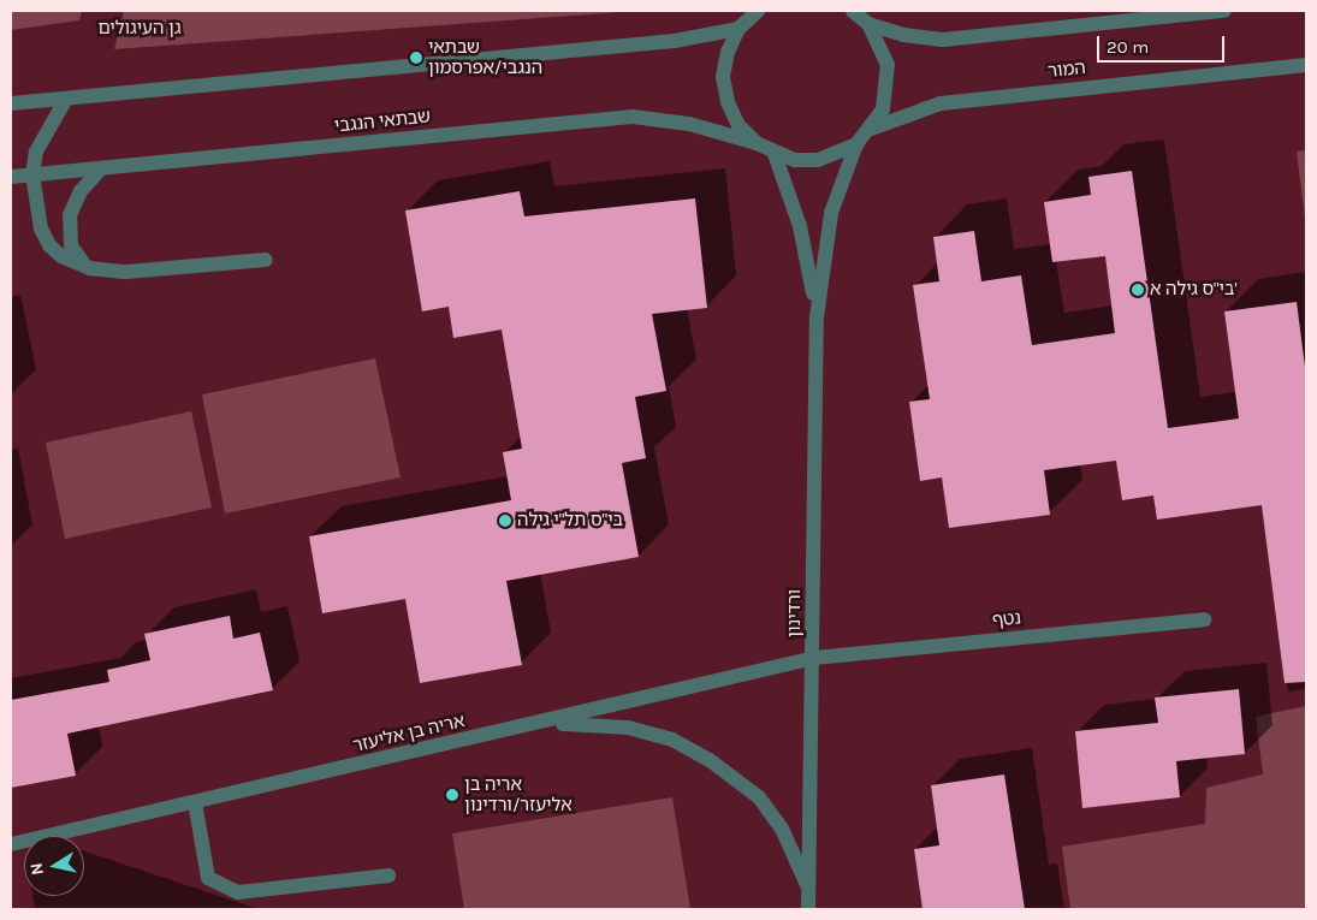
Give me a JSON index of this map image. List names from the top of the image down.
{
  "streets": {
    "street": [
      "המור",
      "שבתאי הנגבי",
      "ורדינון",
      "נטף",
      "אריה בן אליעזר"
    ]
  },
  "crossings": [
    ["ורדינון", "נטף"],
    ["ורדינון", "אריה בן אליעזר"],
    ["נטף", "אריה בן אליעזר"]
  ],
  "parks": ["גן העיגולים"],
  "places": [
    "שבתאי הנגבי/אפרסמון",
    "בי\"ס גילה א'",
    "בי\"ס תל\"י גילה",
    "אריה בן אליעזר/ורדינון"
  ],
  "scale_bar": "20 m",
  "north": "left"
}
